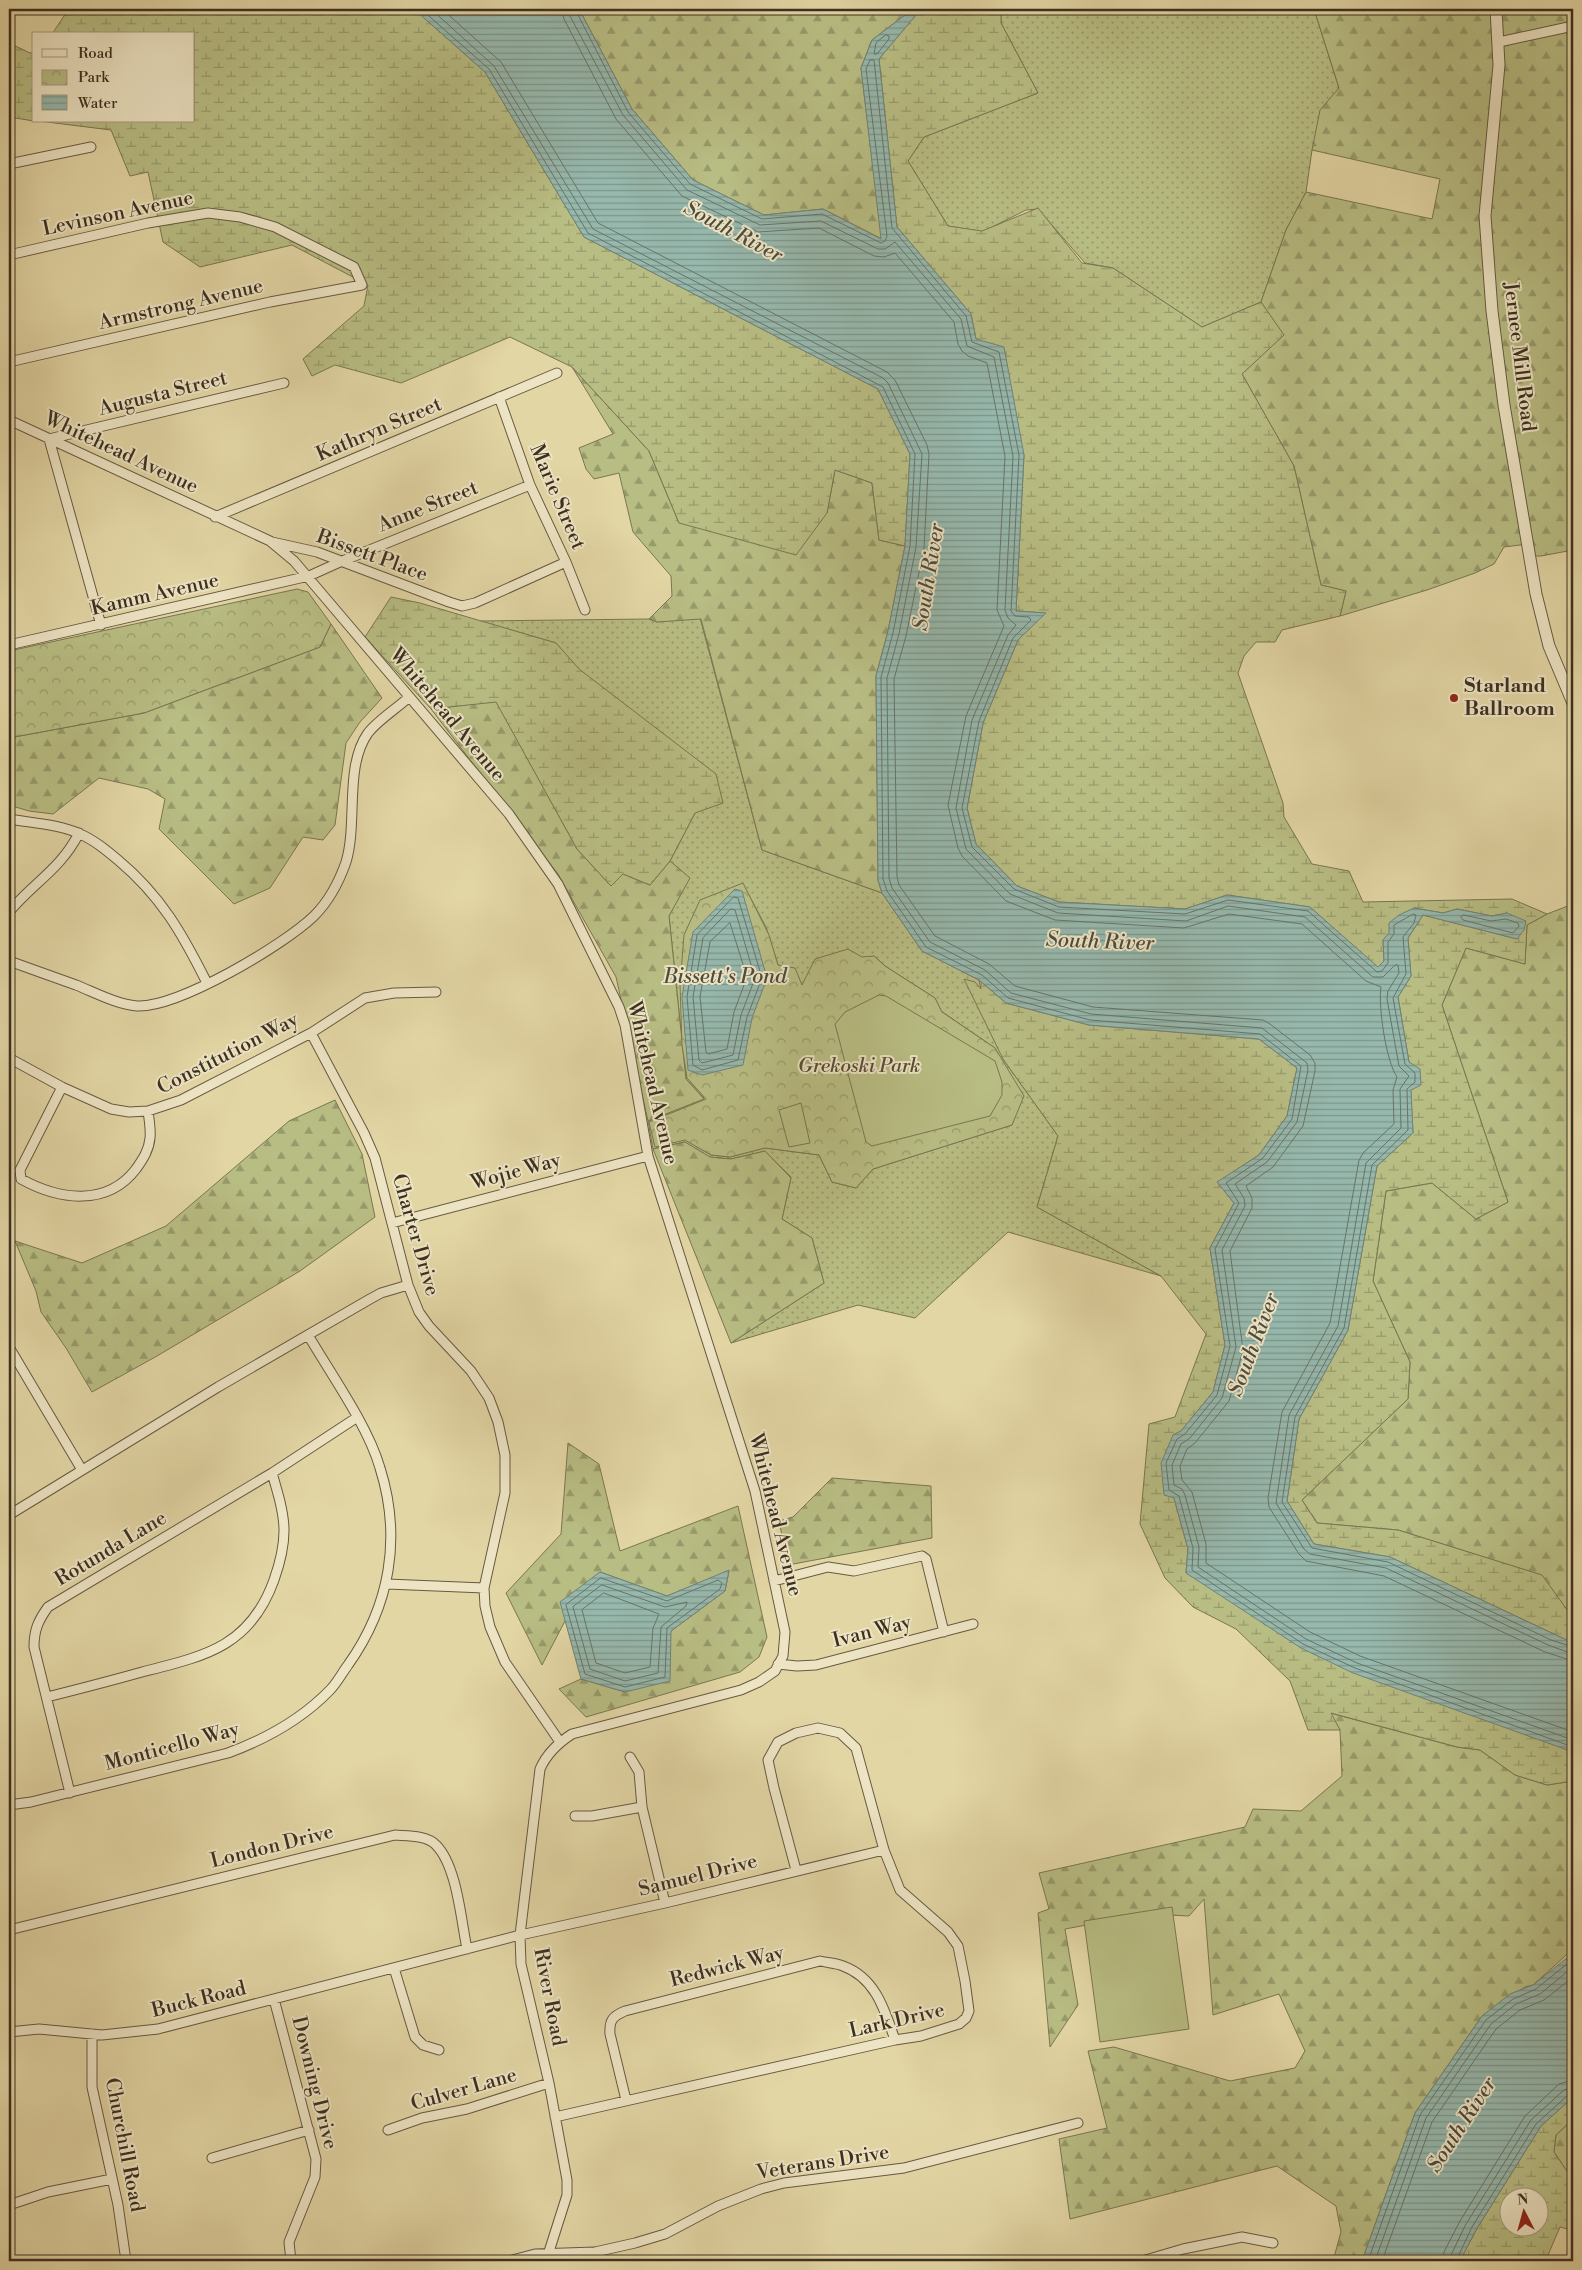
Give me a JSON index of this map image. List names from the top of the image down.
{
  "streets": {
    "street": [
      "Levinson Avenue",
      "Armstrong Avenue",
      "Jernee Mill Road",
      "Augusta Street",
      "Kathryn Street",
      "Whitehead Avenue",
      "Marie Street",
      "Anne Street",
      "Bissett Place",
      "Kamm Avenue",
      "Constitution Way",
      "Wojie Way",
      "Charter Drive",
      "Rotunda Lane",
      "Ivan Way",
      "Monticello Way",
      "London Drive",
      "Samuel Drive",
      "Redwick Way",
      "River Road",
      "Buck Road",
      "Lark Drive",
      "Downing Drive",
      "Culver Lane",
      "Churchill Road",
      "Veterans Drive"
    ]
  },
  "crossings": [
    ["Levinson Avenue", "Armstrong Avenue"],
    ["Augusta Street", "Whitehead Avenue"],
    ["Kathryn Street", "Whitehead Avenue"],
    ["Kathryn Street", "Marie Street"],
    ["Whitehead Avenue", "Anne Street"],
    ["Whitehead Avenue", "Bissett Place"],
    ["Whitehead Avenue", "Kamm Avenue"],
    ["Whitehead Avenue", "Wojie Way"],
    ["Whitehead Avenue", "Ivan Way"],
    ["Marie Street", "Anne Street"],
    ["Marie Street", "Bissett Place"],
    ["Anne Street", "Bissett Place"],
    ["Anne Street", "Kamm Avenue"],
    ["Constitution Way", "Charter Drive"],
    ["Wojie Way", "Charter Drive"],
    ["Charter Drive", "River Road"],
    ["Rotunda Lane", "Monticello Way"],
    ["London Drive", "Buck Road"],
    ["Samuel Drive", "River Road"],
    ["Samuel Drive", "Lark Drive"],
    ["Redwick Way", "Lark Drive"],
    ["River Road", "Lark Drive"],
    ["River Road", "Culver Lane"],
    ["River Road", "Veterans Drive"],
    ["Buck Road", "Downing Drive"],
    ["Buck Road", "Churchill Road"]
  ],
  "water": ["South River", "Bissett's Pond"],
  "parks": ["Grekoski Park"],
  "places": ["Starland Ballroom"],
  "legend": ["Road", "Park", "Water"],
  "north": "top"
}
